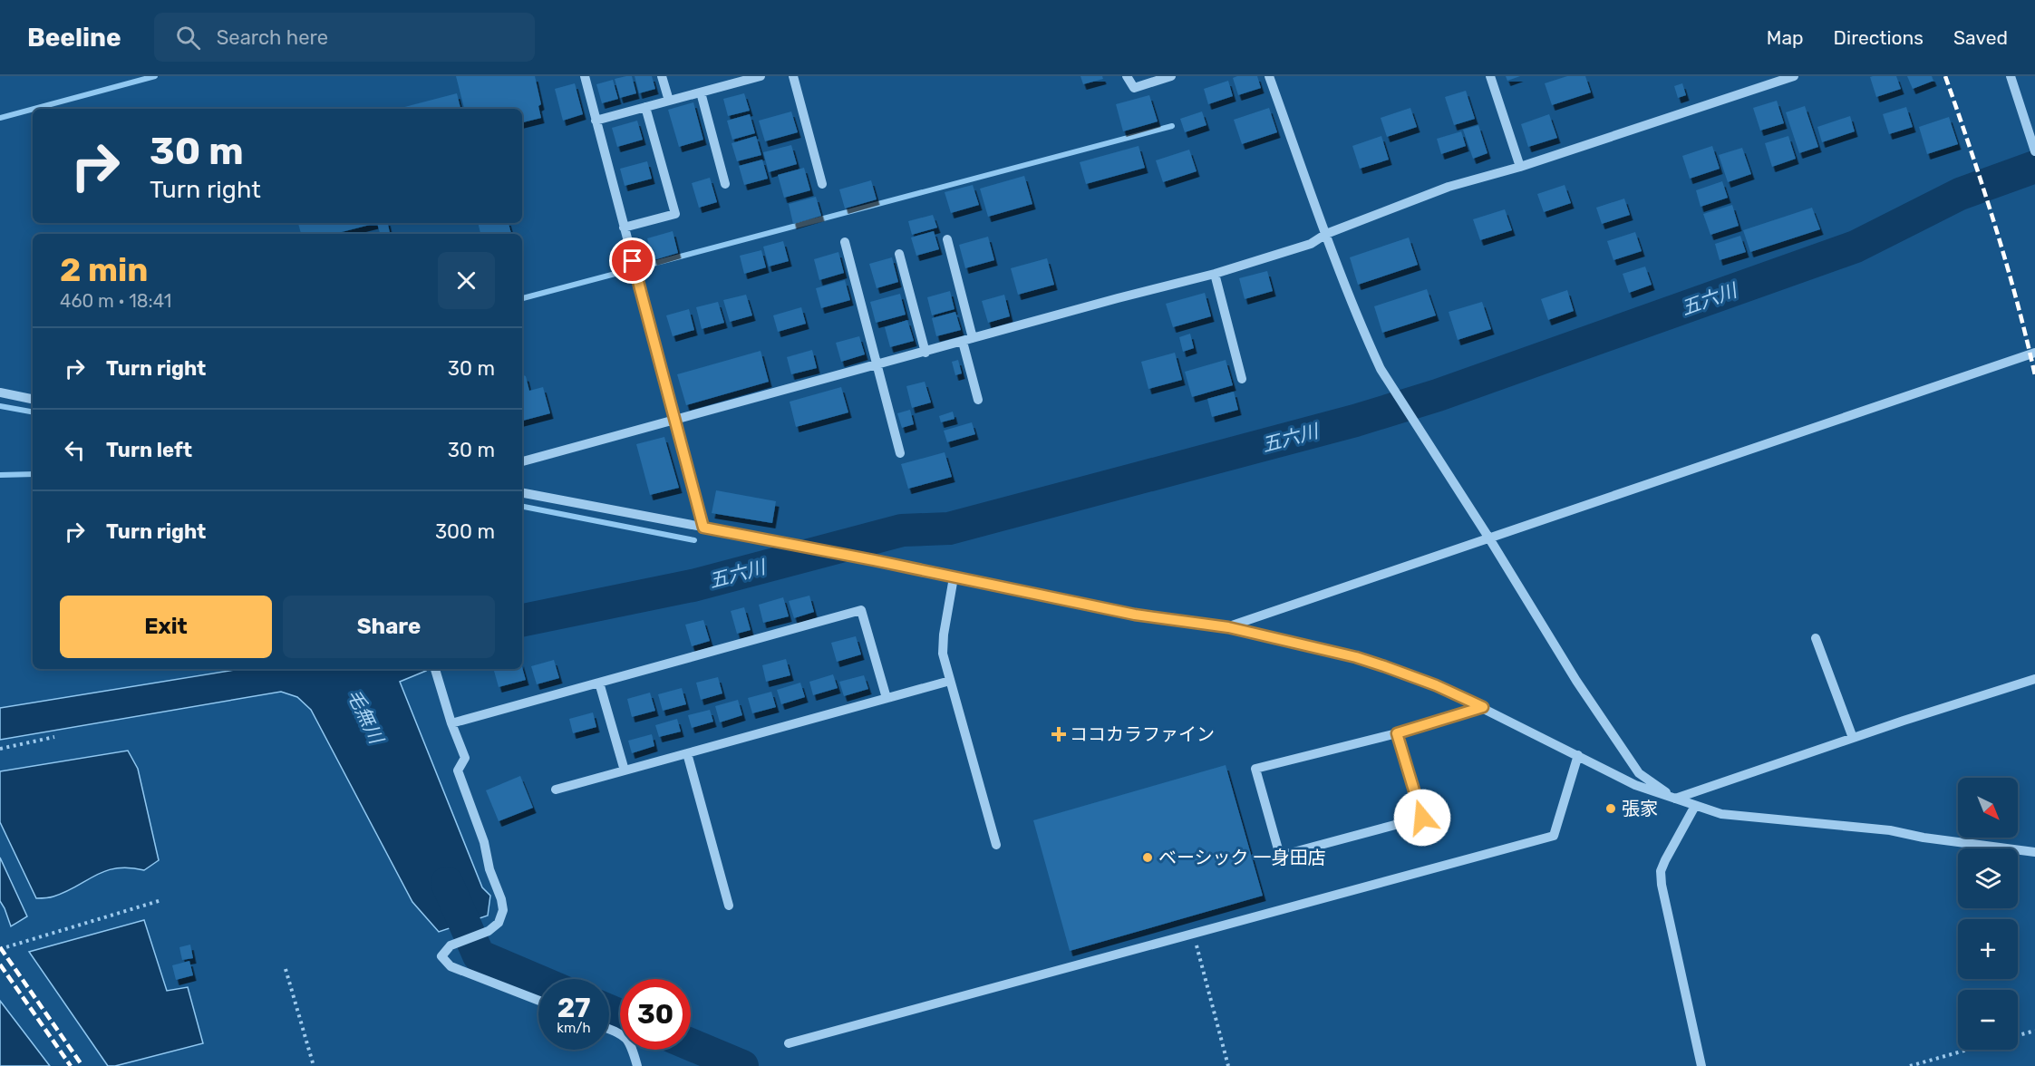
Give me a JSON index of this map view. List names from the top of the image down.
{
  "water": ["五六川", "毛無川"],
  "places": {
    "health": ["ココカラファイン"],
    "other": ["張家", "ベーシック 一身田店"]
  },
  "north": "bottom right",
  "page": {
    "header": "Beeline",
    "search": "Search here",
    "nav": ["Map", "Directions", "Saved"],
    "turn": ["30 m", "Turn right"],
    "heading": ["2 min", "460 m · 18:41"],
    "list": [
      {
        "name": "Turn right",
        "value": "30 m"
      },
      {
        "name": "Turn left",
        "value": "30 m"
      },
      {
        "name": "Turn right",
        "value": "300 m"
      }
    ],
    "buttons": ["Exit", "Share"],
    "map_buttons": ["+", "−"],
    "speed": "27 km/h",
    "limit": "30"
  }
}
